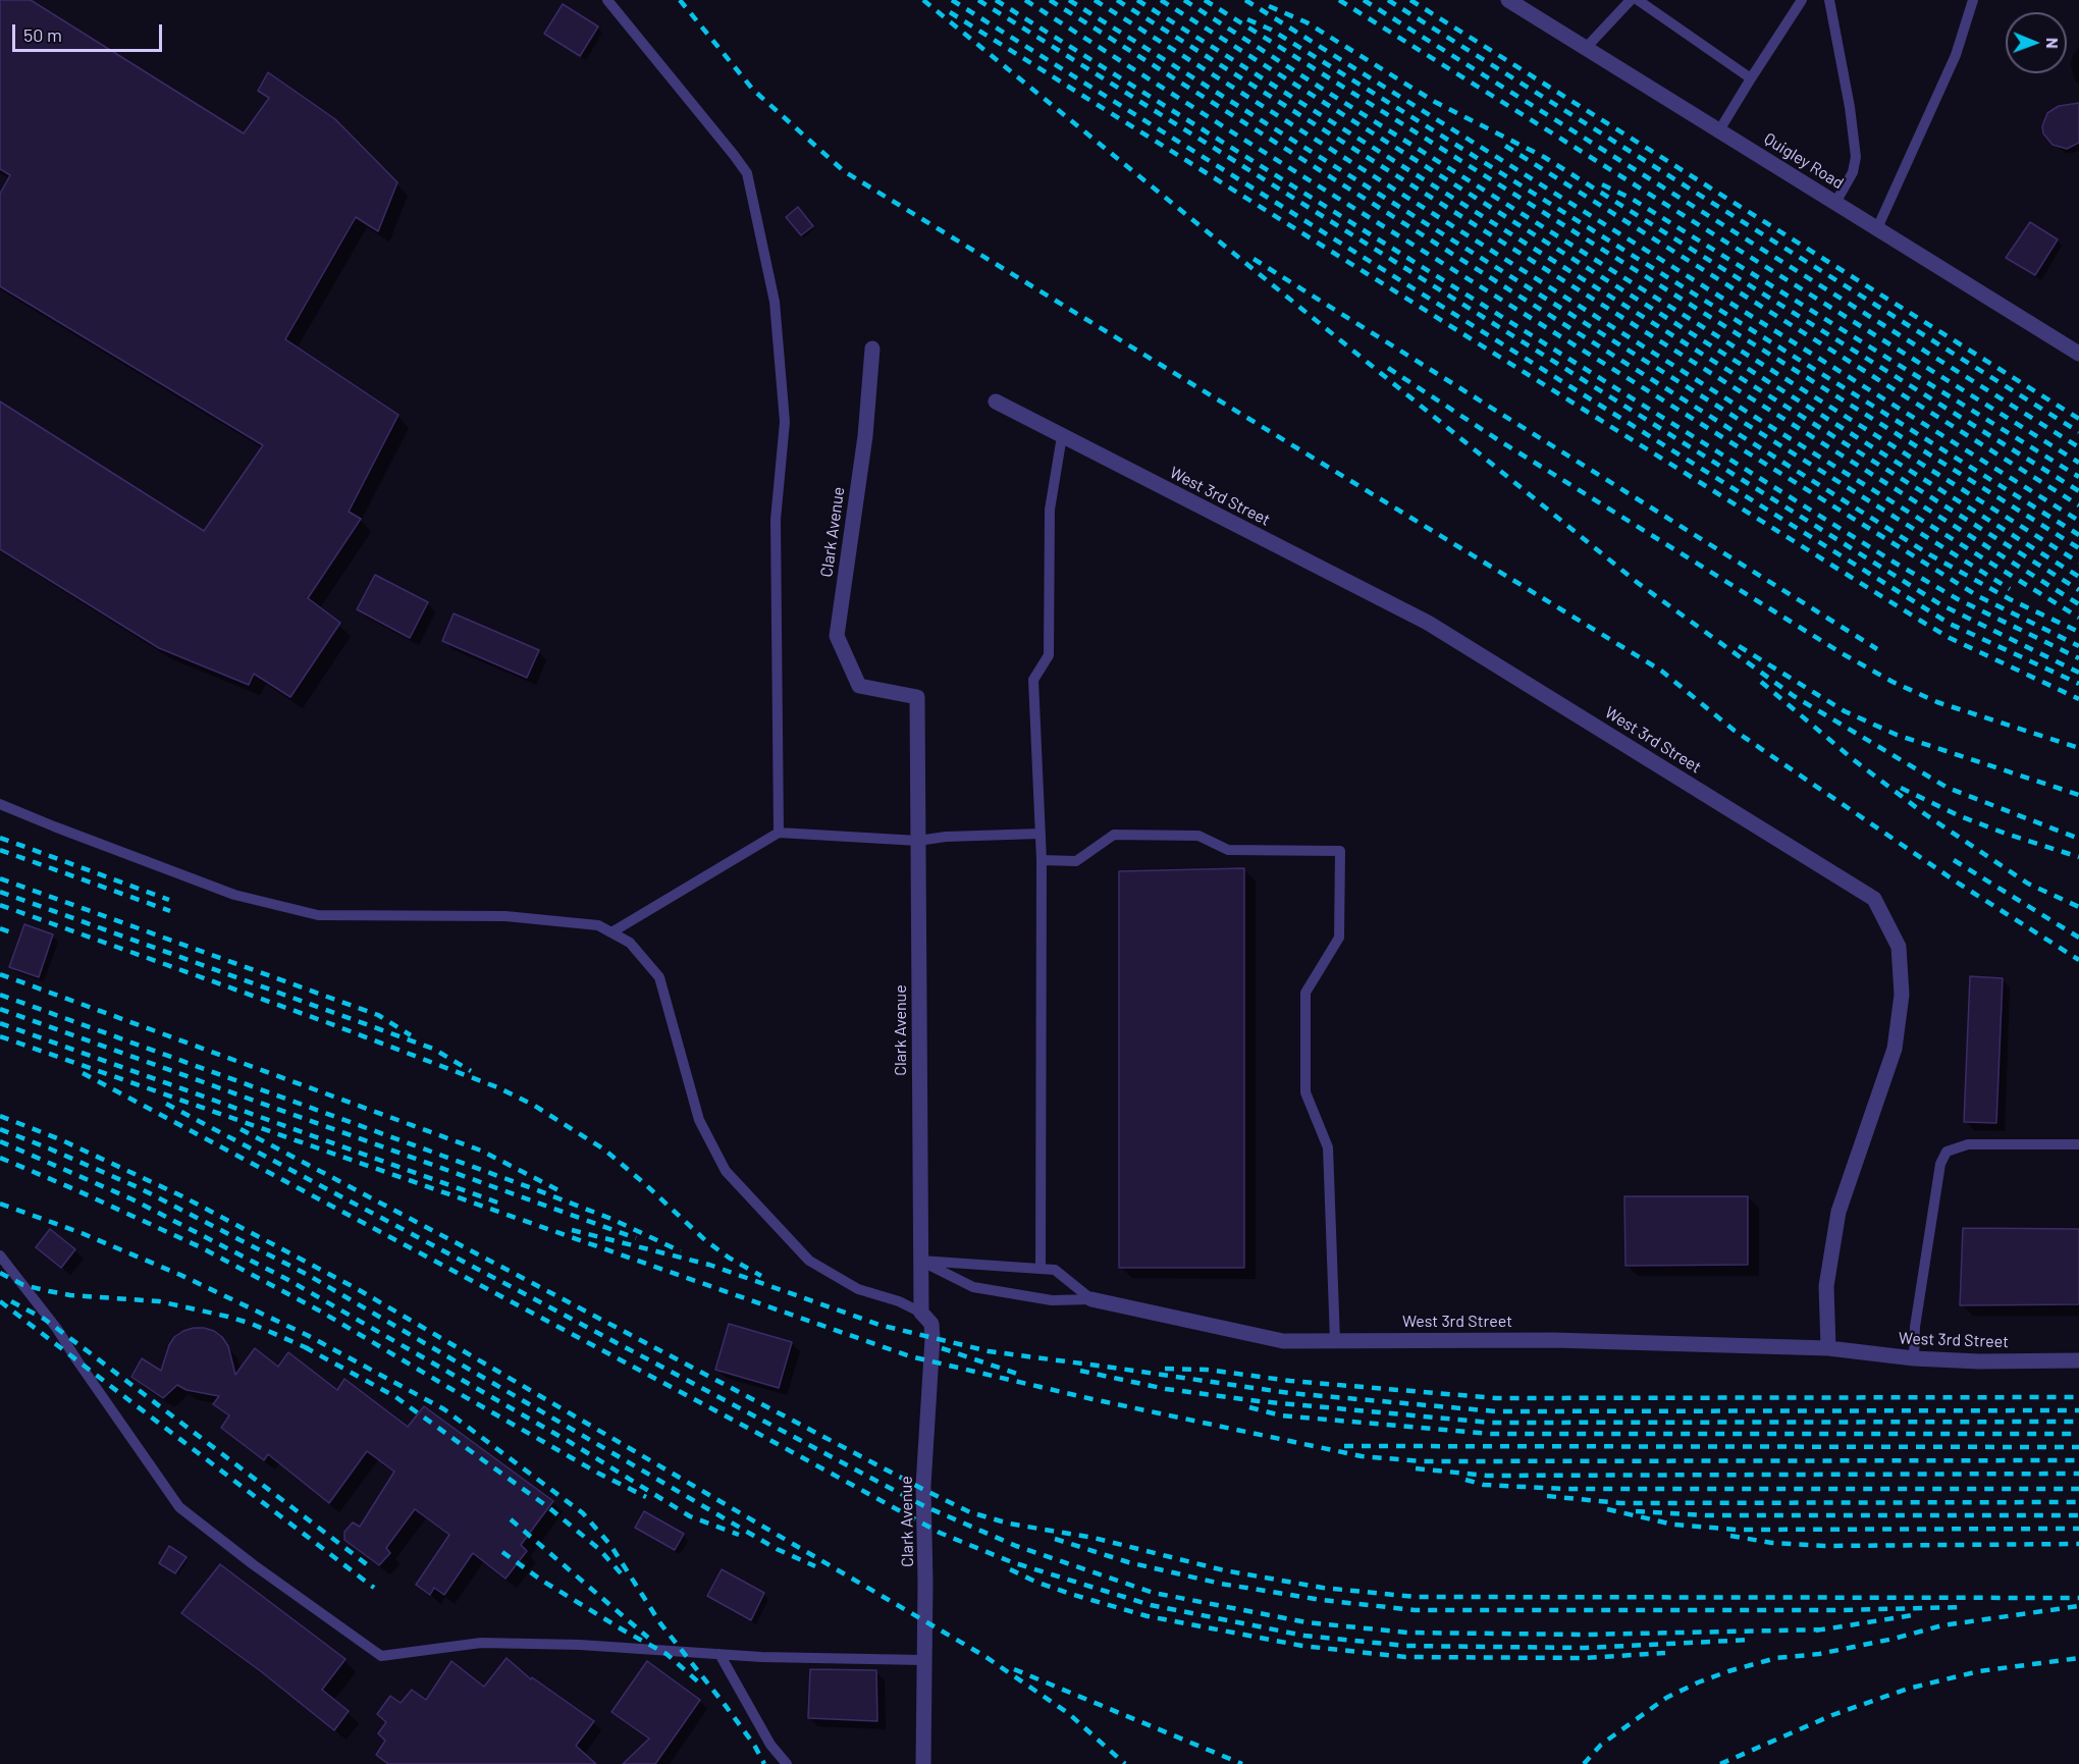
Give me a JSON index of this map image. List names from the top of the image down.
{
  "streets": {
    "street": ["Quigley Road", "West 3rd Street", "Clark Avenue"]
  },
  "crossings": [
    ["West 3rd Street", "Clark Avenue"]
  ],
  "scale_bar": "50 m",
  "north": "right"
}
